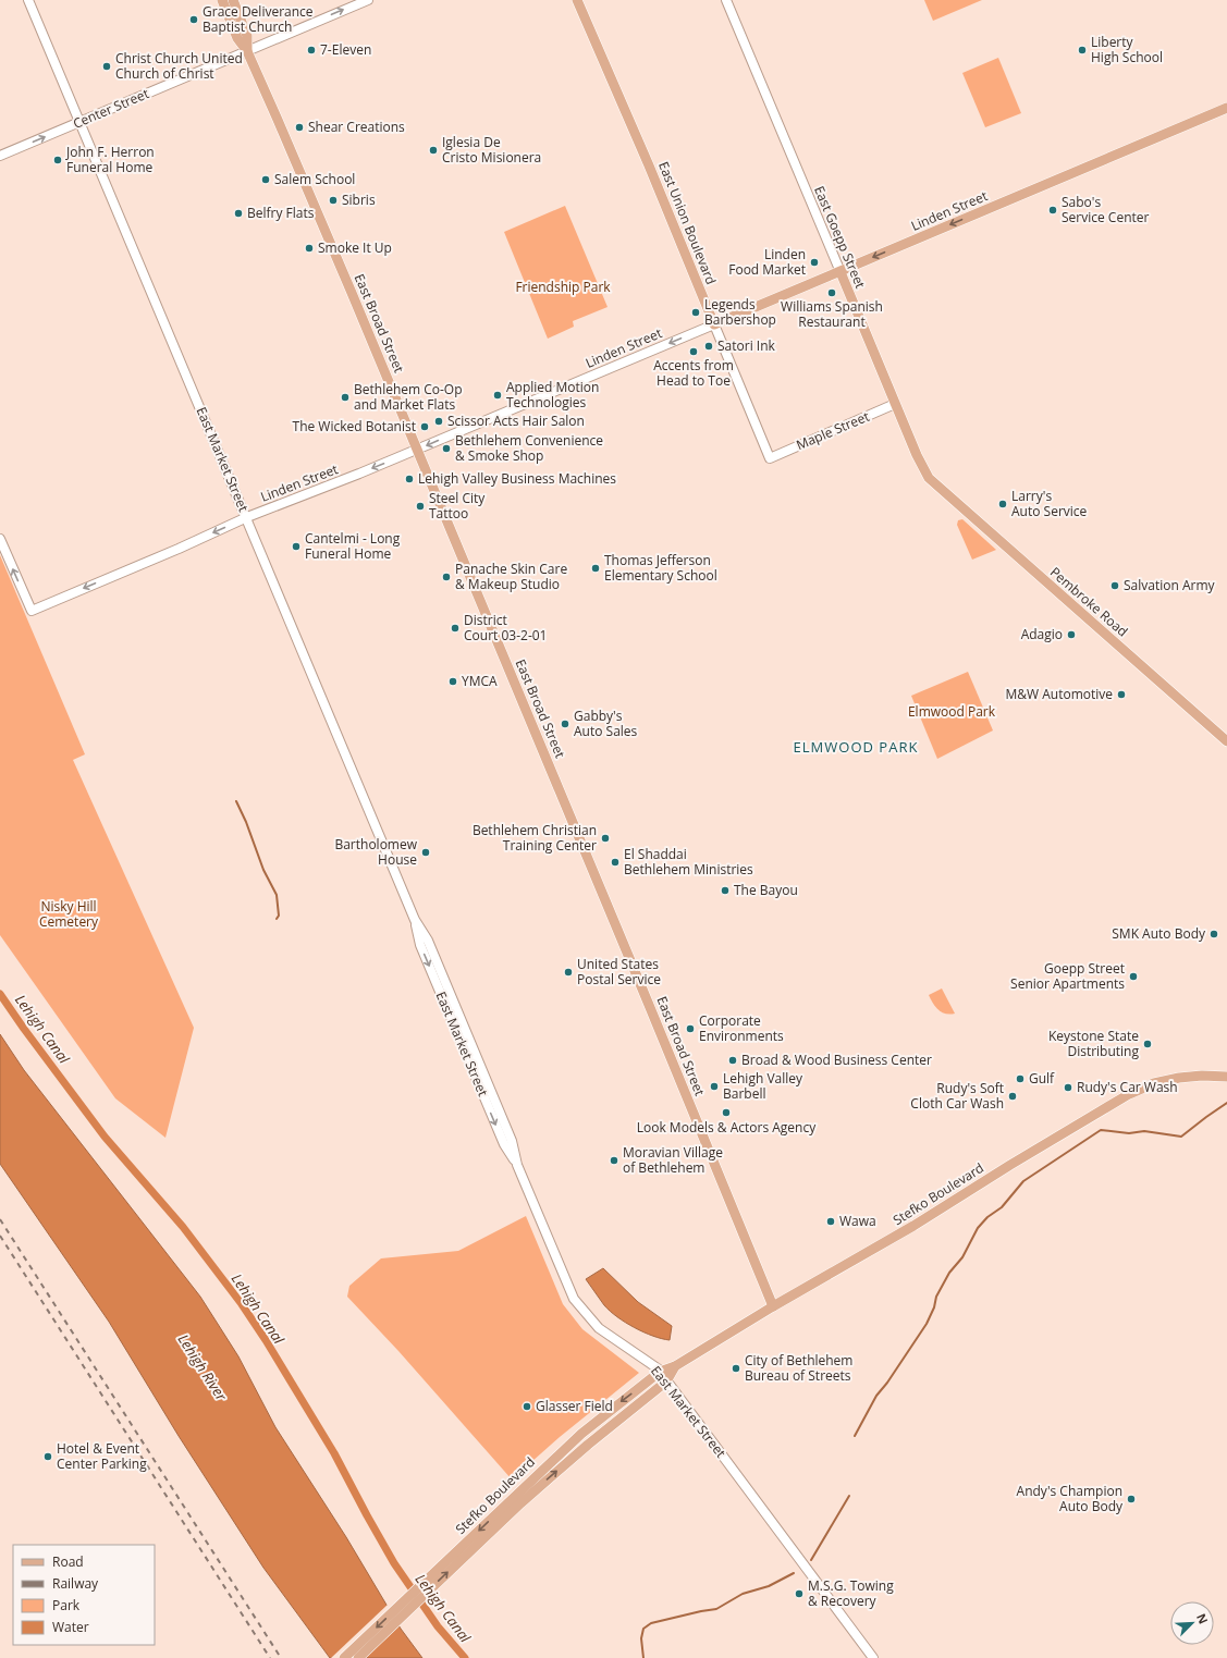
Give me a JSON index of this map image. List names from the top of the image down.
{
  "streets": {
    "main road": [
      "Linden Street",
      "East Union Boulevard",
      "East Goepp Street",
      "East Broad Street",
      "Pembroke Road",
      "Stefko Boulevard"
    ],
    "street": ["Center Street", "Maple Street", "East Market Street"]
  },
  "crossings": [
    ["Center Street", "East Broad Street"],
    ["Center Street", "East Market Street"],
    ["Linden Street", "East Union Boulevard"],
    ["Linden Street", "East Goepp Street"],
    ["Linden Street", "East Broad Street"],
    ["Linden Street", "East Market Street"],
    ["East Union Boulevard", "Maple Street"],
    ["East Goepp Street", "Maple Street"],
    ["East Goepp Street", "Pembroke Road"],
    ["East Broad Street", "Stefko Boulevard"],
    ["East Market Street", "Stefko Boulevard"]
  ],
  "one_way": ["Center Street", "Linden Street"],
  "districts": ["ELMWOOD PARK"],
  "water": ["Lehigh Canal", "Lehigh River"],
  "parks": ["Friendship Park", "Elmwood Park", "Nisky Hill Cemetery"],
  "places": [
    "Grace Deliverance Baptist Church",
    "7-Eleven",
    "Liberty High School",
    "Christ Church United Church of Christ",
    "Shear Creations",
    "Iglesia De Cristo Misionera",
    "John F. Herron Funeral Home",
    "Salem School",
    "Sibris",
    "Sabo's Service Center",
    "Belfry Flats",
    "Smoke It Up",
    "Linden Food Market",
    "Williams Spanish Restaurant",
    "Legends Barbershop",
    "Satori Ink",
    "Accents from Head to Toe",
    "Applied Motion Technologies",
    "Bethlehem Co-Op and Market Flats",
    "Scissor Acts Hair Salon",
    "The Wicked Botanist",
    "Bethlehem Convenience & Smoke Shop",
    "Lehigh Valley Business Machines",
    "Larry's Auto Service",
    "Steel City Tattoo",
    "Cantelmi - Long Funeral Home",
    "Thomas Jefferson Elementary School",
    "Panache Skin Care & Makeup Studio",
    "Salvation Army",
    "District Court 03-2-01",
    "Adagio",
    "YMCA",
    "M&W Automotive",
    "Gabby's Auto Sales",
    "Bethlehem Christian Training Center",
    "Bartholomew House",
    "El Shaddai Bethlehem Ministries",
    "The Bayou",
    "SMK Auto Body",
    "United States Postal Service",
    "Goepp Street Senior Apartments",
    "Corporate Environments",
    "Keystone State Distributing",
    "Broad & Wood Business Center",
    "Gulf",
    "Lehigh Valley Barbell",
    "Rudy's Car Wash",
    "Rudy's Soft Cloth Car Wash",
    "Look Models & Actors Agency",
    "Moravian Village of Bethlehem",
    "Wawa",
    "City of Bethlehem Bureau of Streets",
    "Glasser Field",
    "Hotel & Event Center Parking",
    "Andy's Champion Auto Body",
    "M.S.G. Towing & Recovery"
  ],
  "legend": [
    "Road",
    "Railway",
    "Park",
    "Water"
  ],
  "north": "top right"
}
